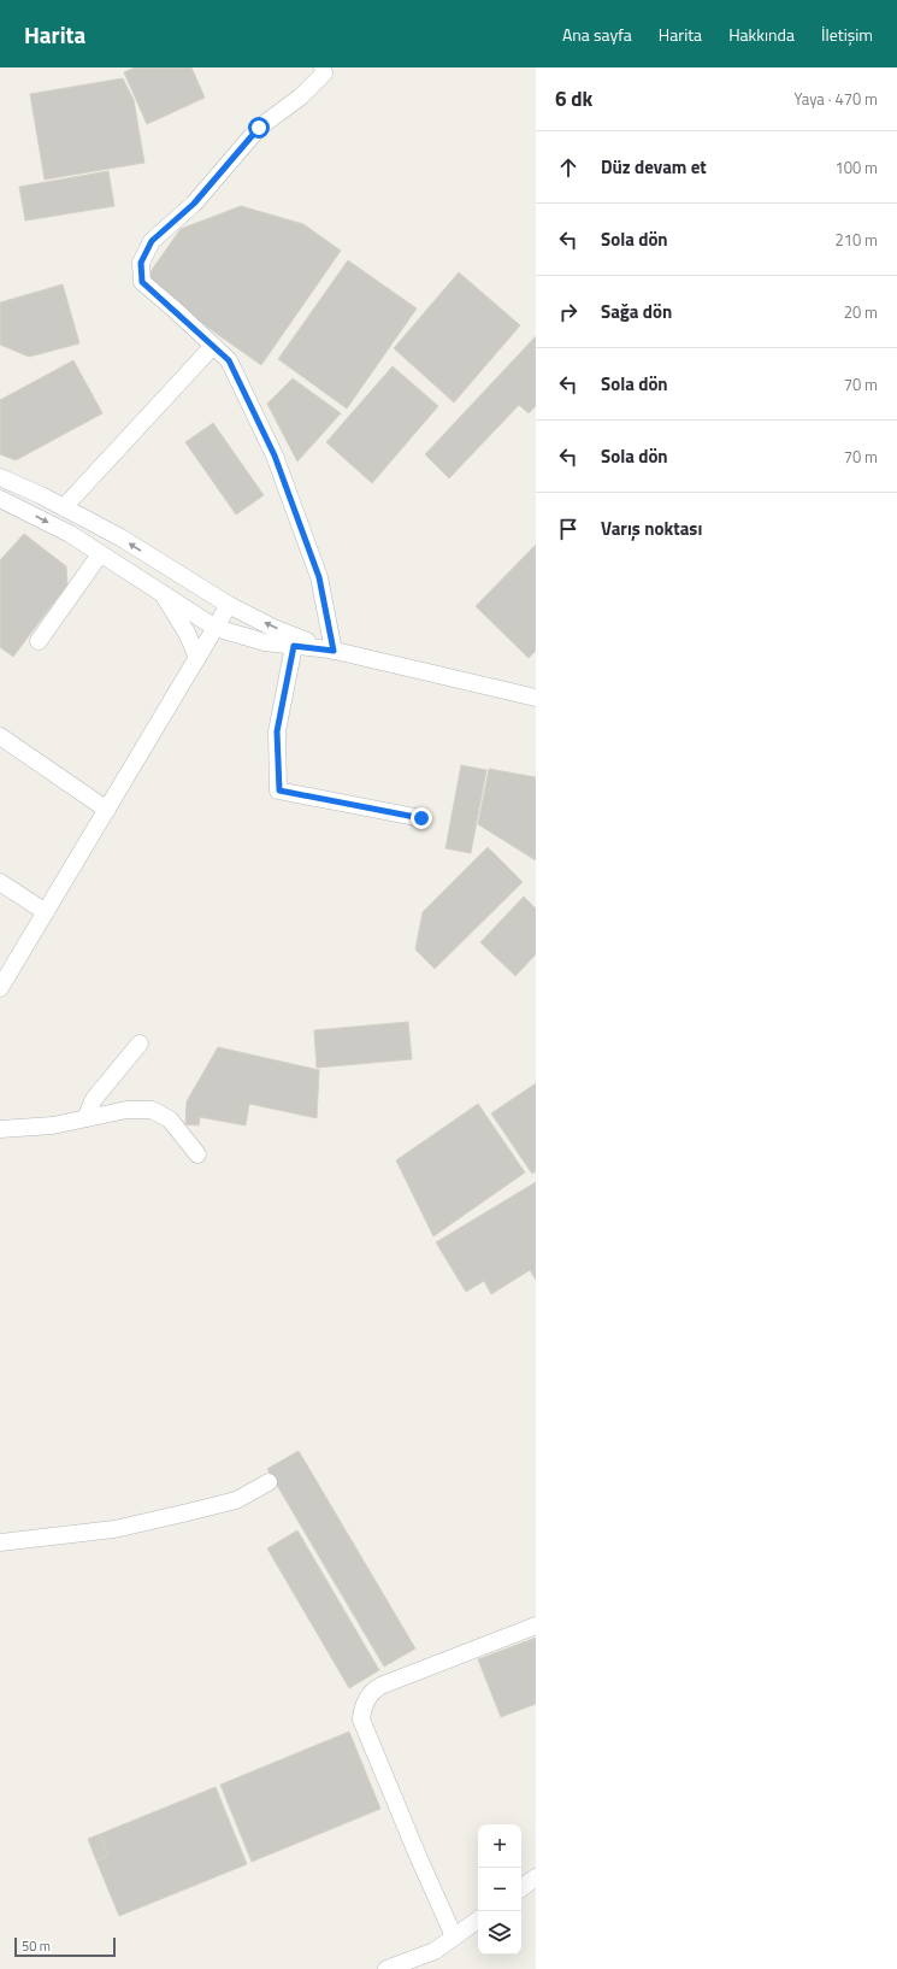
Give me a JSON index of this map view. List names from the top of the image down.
{
  "scale_bar": "50 m",
  "page": {
    "header": "Harita",
    "nav": [
      "Ana sayfa",
      "Harita",
      "Hakkında",
      "İletişim"
    ],
    "heading": ["6 dk", "Yaya · 470 m"],
    "list": [
      ["Düz devam et", "100 m"],
      ["Sola dön", "210 m"],
      ["Sağa dön", "20 m"],
      ["Sola dön", "70 m"],
      ["Sola dön", "70 m"],
      "Varış noktası"
    ],
    "map_buttons": ["+", "−"],
    "scale": "50 m"
  }
}
